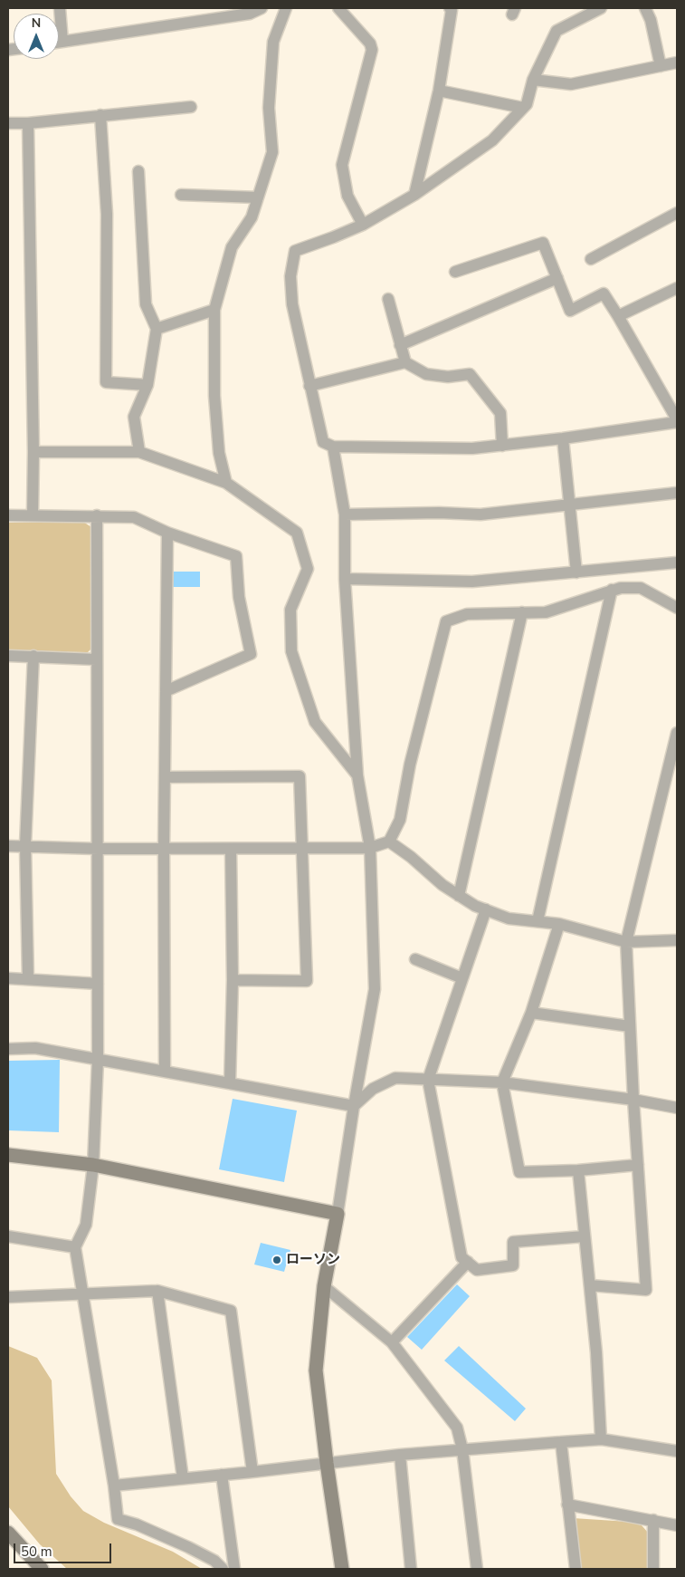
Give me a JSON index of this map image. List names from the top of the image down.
{
  "places": ["ローソン"],
  "scale_bar": "50 m",
  "north": "top"
}
